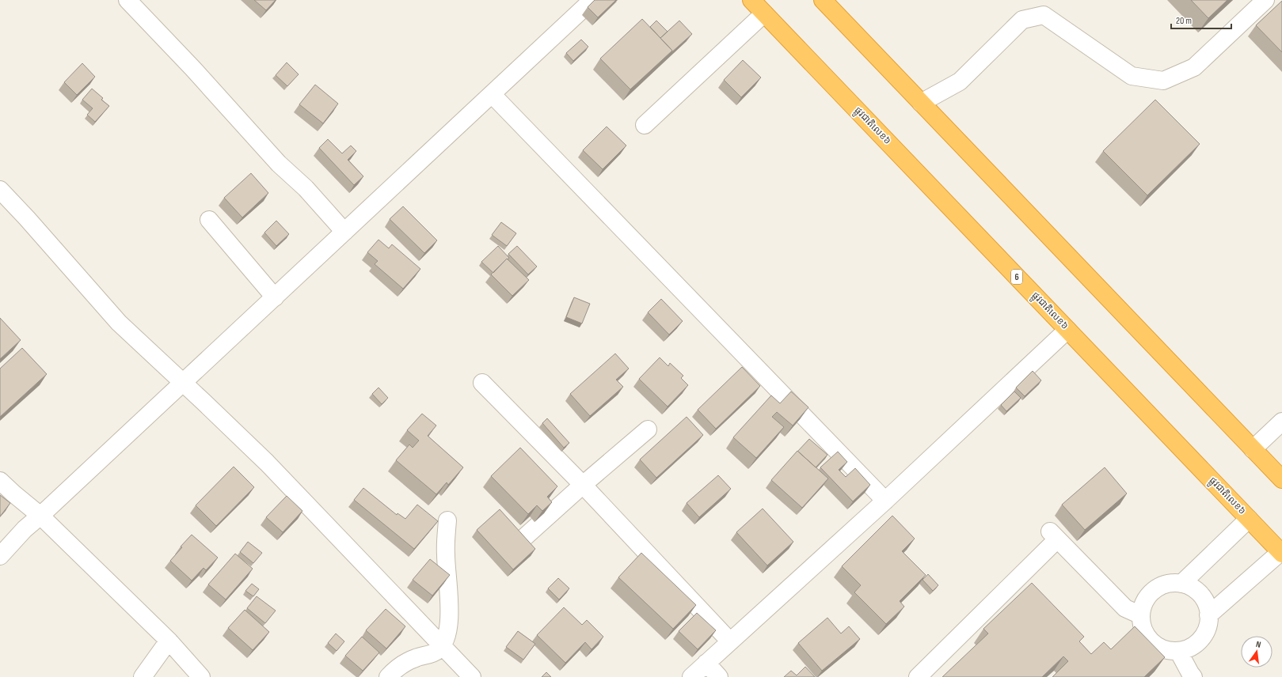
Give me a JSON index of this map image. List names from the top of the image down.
{
  "streets": {
    "highway": ["ផ្លូវជាតិលេខ៦", "6"]
  },
  "scale_bar": "20 m",
  "north": "top"
}
